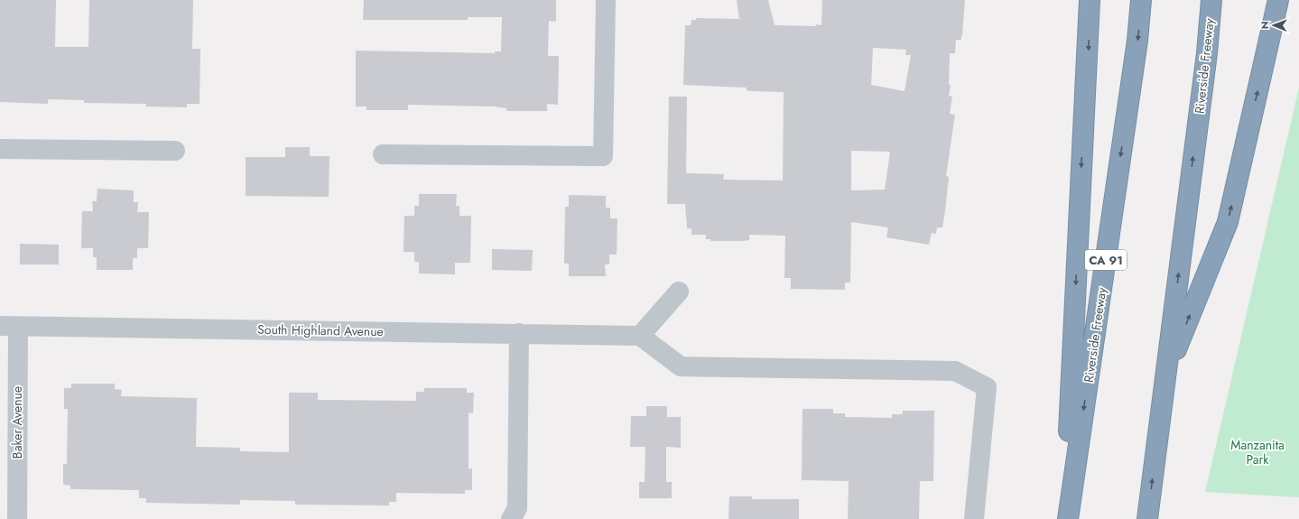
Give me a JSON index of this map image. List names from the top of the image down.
{
  "streets": {
    "highway": ["Riverside Freeway", "CA 91"],
    "street": ["South Highland Avenue", "Baker Avenue"]
  },
  "crossings": [
    ["South Highland Avenue", "Baker Avenue"]
  ],
  "parks": ["Manzanita Park"],
  "north": "left"
}
